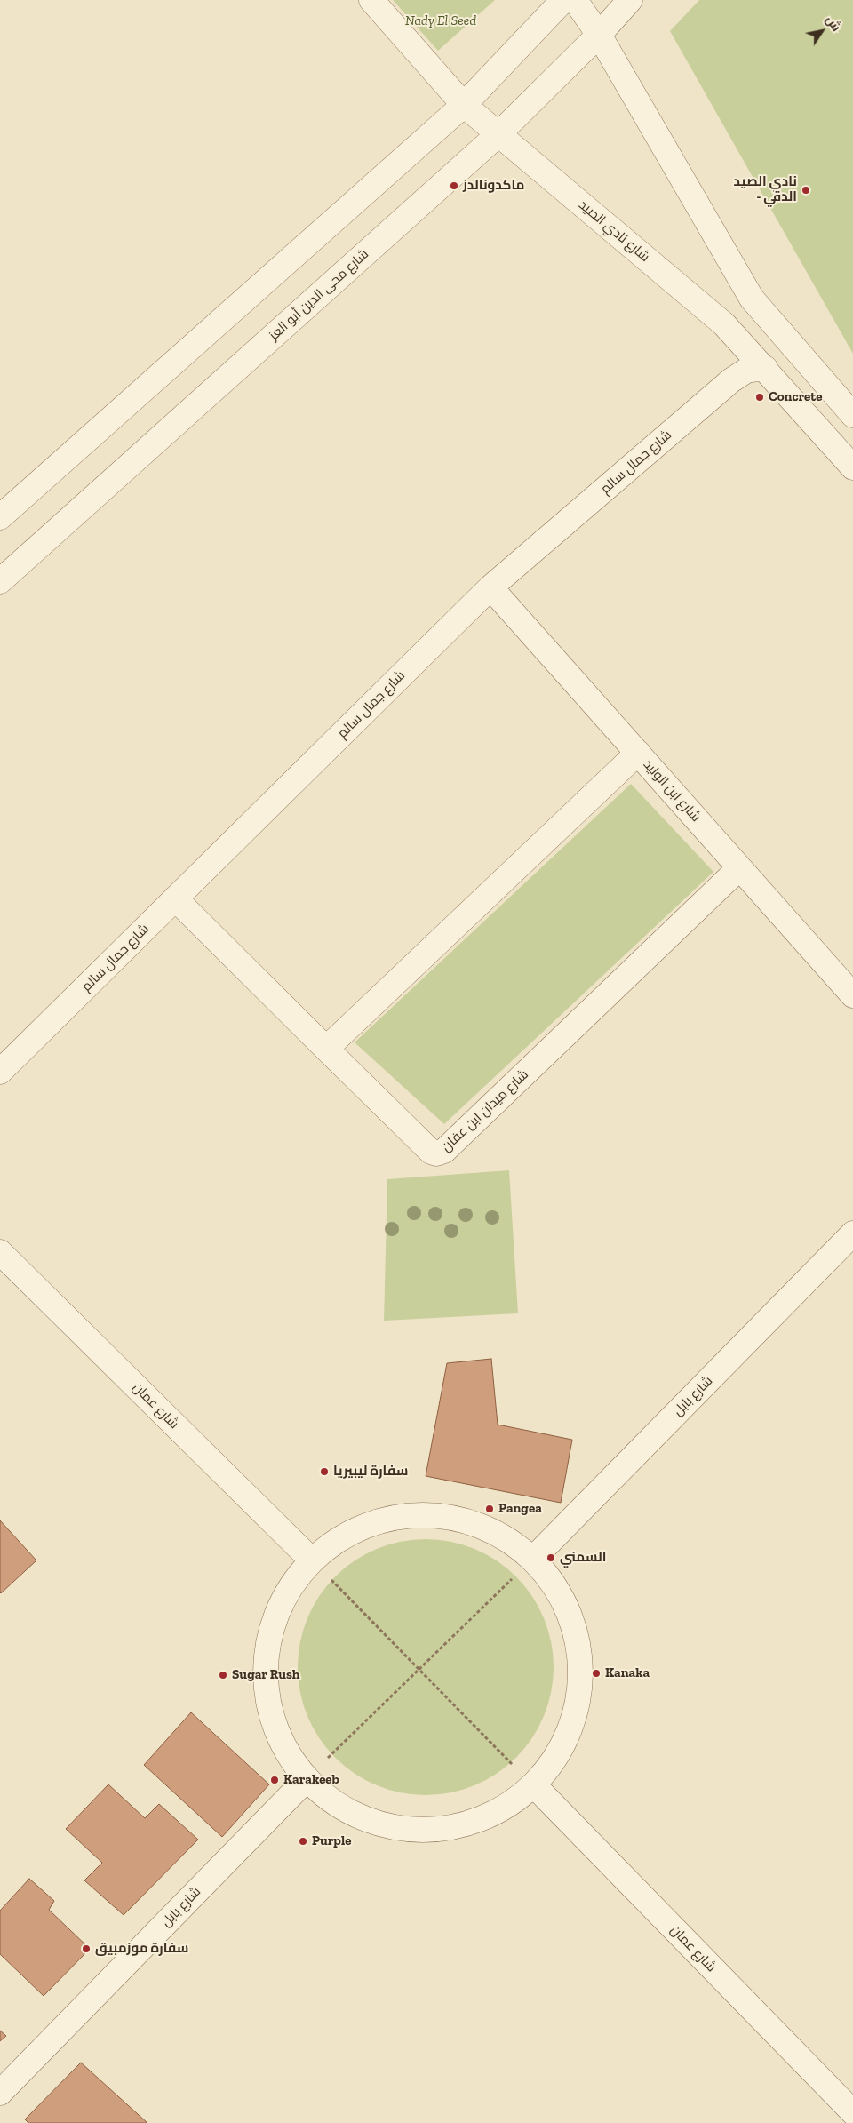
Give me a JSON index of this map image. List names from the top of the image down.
{
  "streets": {
    "street": [
      "شارع نادي الصيد",
      "شارع محى الدين أبو العز",
      "شارع جمال سالم",
      "شارع ابن الوليد",
      "شارع ميدان ابن عفان",
      "شارع بابل",
      "شارع عمان"
    ]
  },
  "crossings": [
    ["شارع نادي الصيد", "شارع محى الدين أبو العز"],
    ["شارع نادي الصيد", "شارع جمال سالم"],
    ["شارع جمال سالم", "شارع ابن الوليد"],
    ["شارع جمال سالم", "شارع ميدان ابن عفان"],
    ["شارع ابن الوليد", "شارع ميدان ابن عفان"]
  ],
  "parks": ["Nady El Seed"],
  "places": [
    "ماكدونالدز",
    "نادي الصيد - الدقي",
    "Concrete",
    "سفارة ليبيريا",
    "Pangea",
    "السمني",
    "Kanaka",
    "Sugar Rush",
    "Karakeeb",
    "Purple",
    "سفارة موزمبيق"
  ],
  "north": "top right"
}
